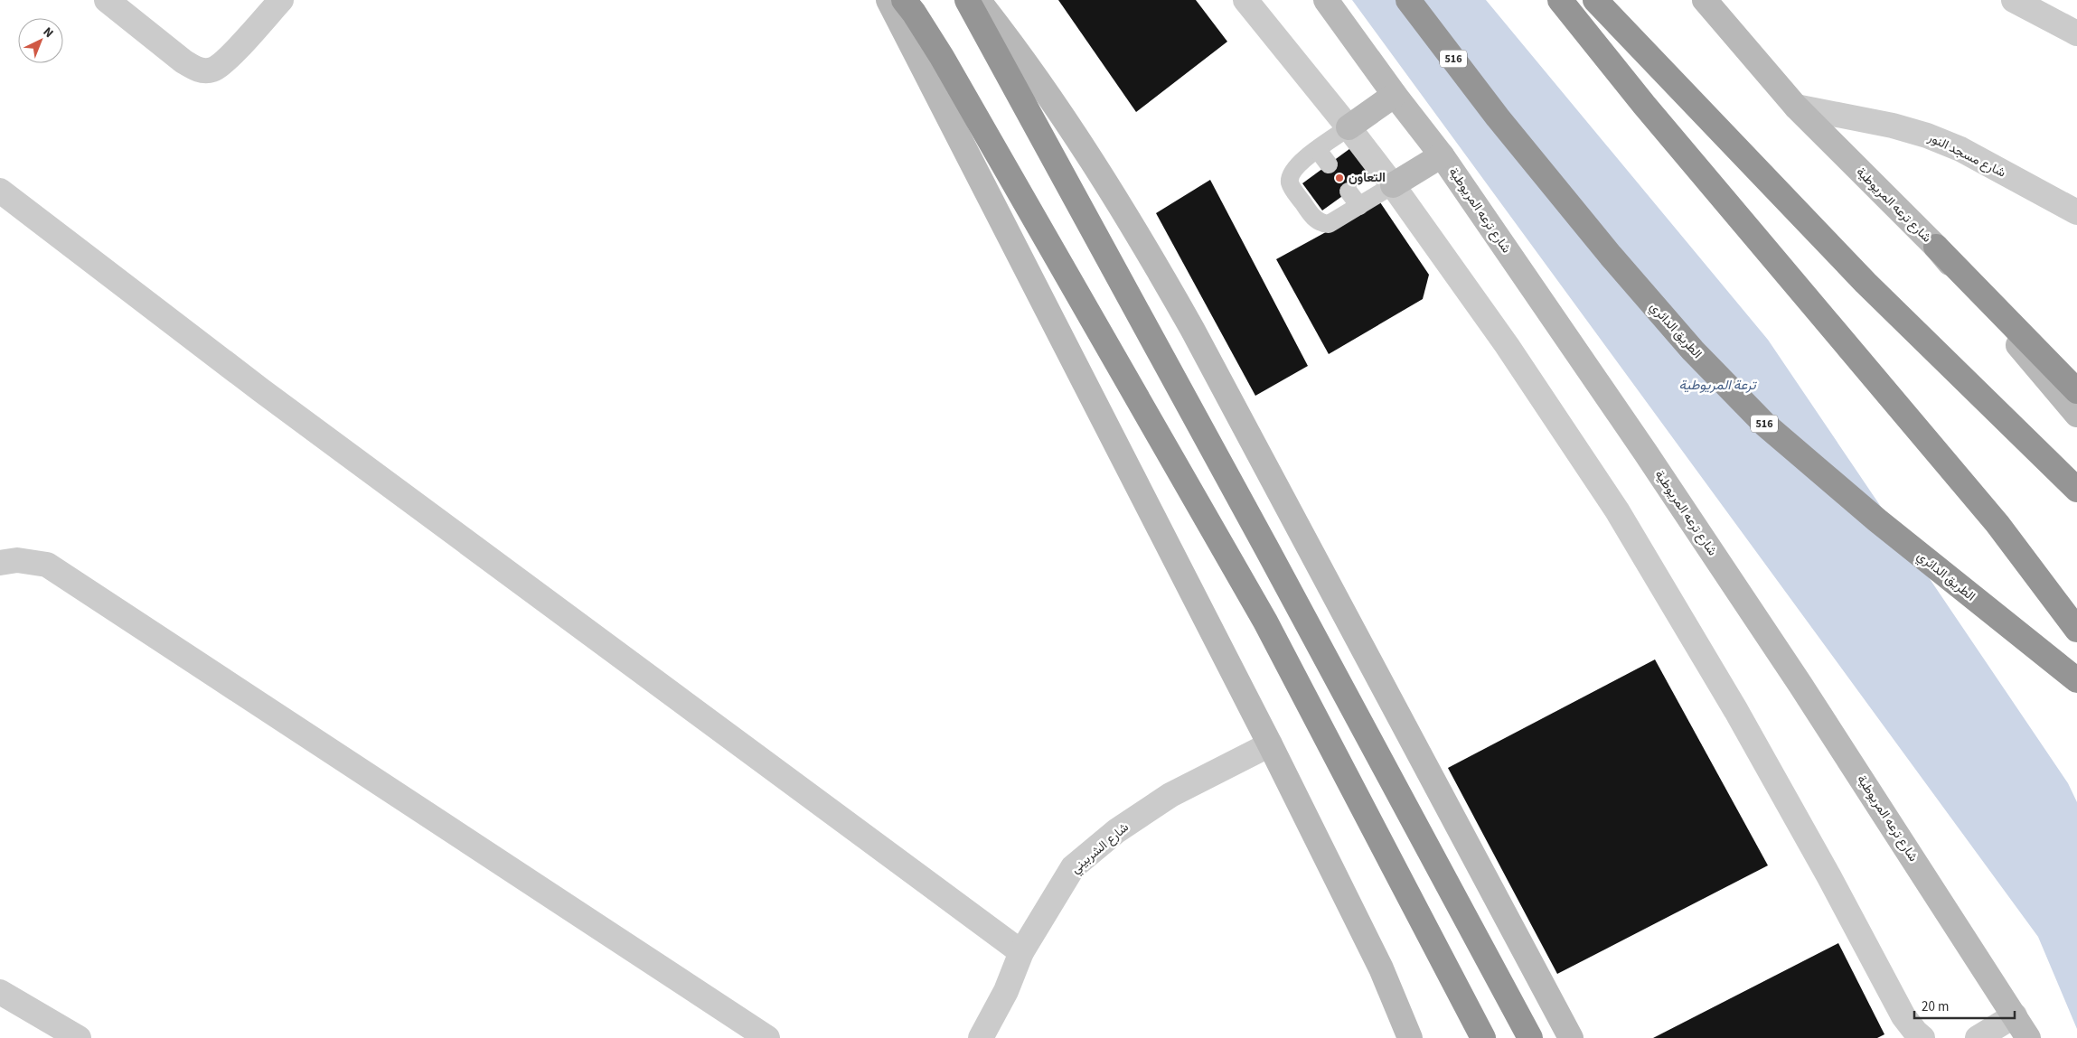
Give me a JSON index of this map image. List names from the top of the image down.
{
  "streets": {
    "highway": ["516", "الطريق الدائري"],
    "main road": ["شارع ترعه المريوطية"],
    "street": ["شارع مسجد النور", "شارع الشربيني"]
  },
  "crossings": [
    ["شارع مسجد النور", "شارع ترعه المريوطية"]
  ],
  "water": ["ترعة المريوطية"],
  "places": ["التعاون"],
  "scale_bar": "20 m",
  "north": "top right"
}
